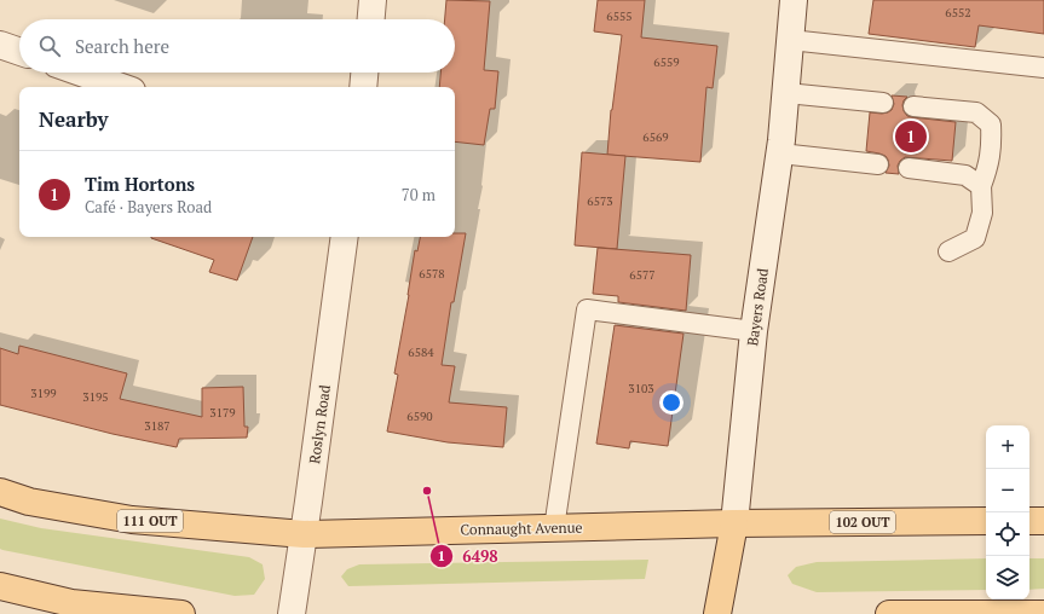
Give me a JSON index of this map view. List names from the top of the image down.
{
  "streets": {
    "main road": [
      "Bayers Road",
      "111 OUT",
      "102 OUT",
      "Connaught Avenue"
    ],
    "street": ["Roslyn Road"]
  },
  "crossings": [
    ["Bayers Road", "Connaught Avenue"],
    ["Roslyn Road", "Connaught Avenue"]
  ],
  "places": ["6498"],
  "house_numbers": [
    "6552",
    "6555",
    "6559",
    "6569",
    "6573",
    "6578",
    "6577",
    "6584",
    "3103",
    "3199",
    "3195",
    "3179",
    "6590",
    "3187"
  ],
  "page": {
    "search": "Search here",
    "heading": "Nearby",
    "pins": "1",
    "list": [
      {
        "mark": "1",
        "name": "Tim Hortons",
        "note": "Café · Bayers Road",
        "value": "70 m"
      }
    ],
    "map_buttons": ["+", "−"]
  }
}
